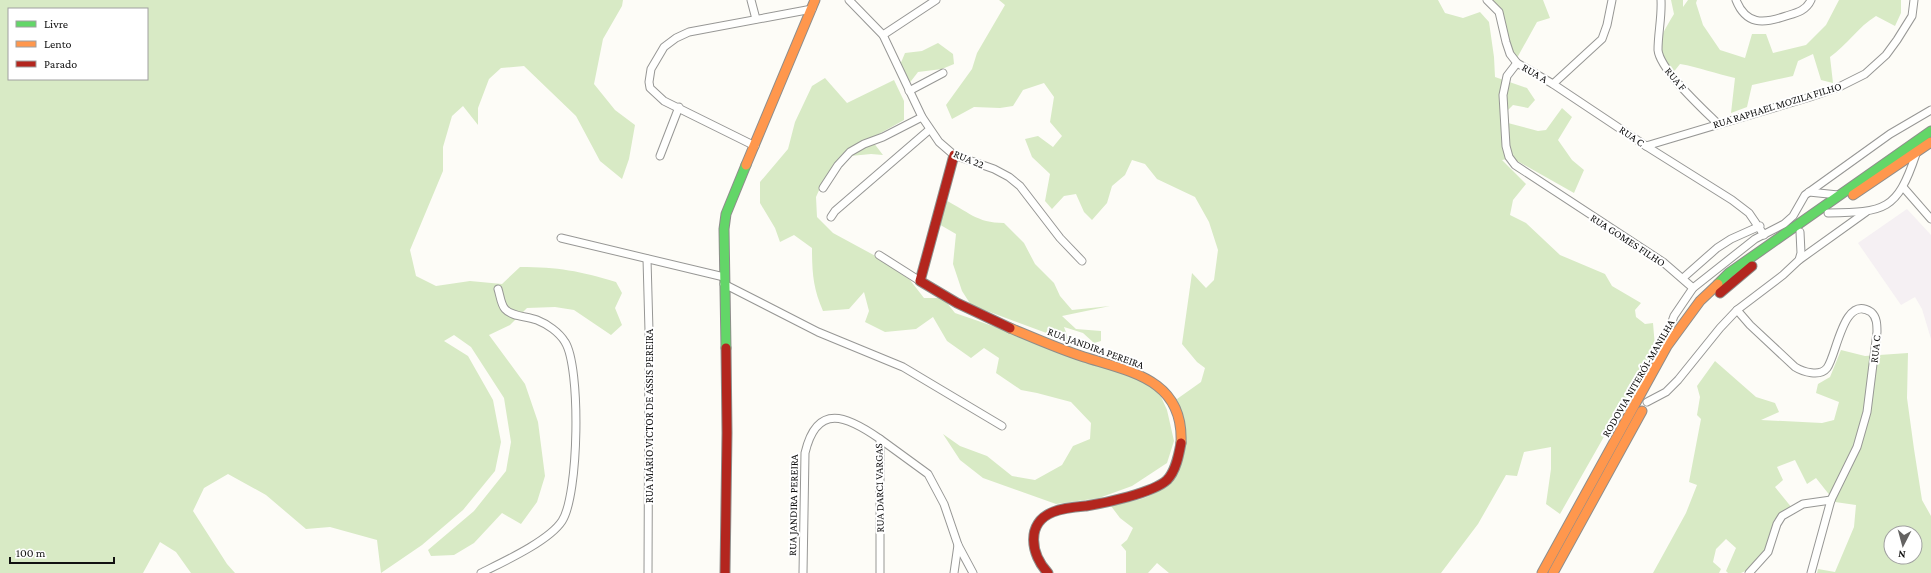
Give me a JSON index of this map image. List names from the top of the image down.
{
  "streets": {
    "main road": ["RUA JANDIRA PEREIRA", "RODOVIA NITERÓI-MANILHA"],
    "street": [
      "RUA A",
      "RUA F",
      "RUA RAPHAEL MOZILA FILHO",
      "RUA C",
      "RUA 22",
      "RUA GOMES FILHO",
      "RUA MÁRIO VICTOR DE ASSIS PEREIRA",
      "RUA DARCI VARGAS"
    ]
  },
  "crossings": [
    ["RUA A", "RUA C"],
    ["RUA A", "RUA GOMES FILHO"],
    ["RUA F", "RUA RAPHAEL MOZILA FILHO"],
    ["RUA RAPHAEL MOZILA FILHO", "RUA C"],
    ["RUA JANDIRA PEREIRA", "RUA DARCI VARGAS"]
  ],
  "legend": ["Livre", "Lento", "Parado"],
  "scale_bar": "100 m",
  "north": "bottom"
}
